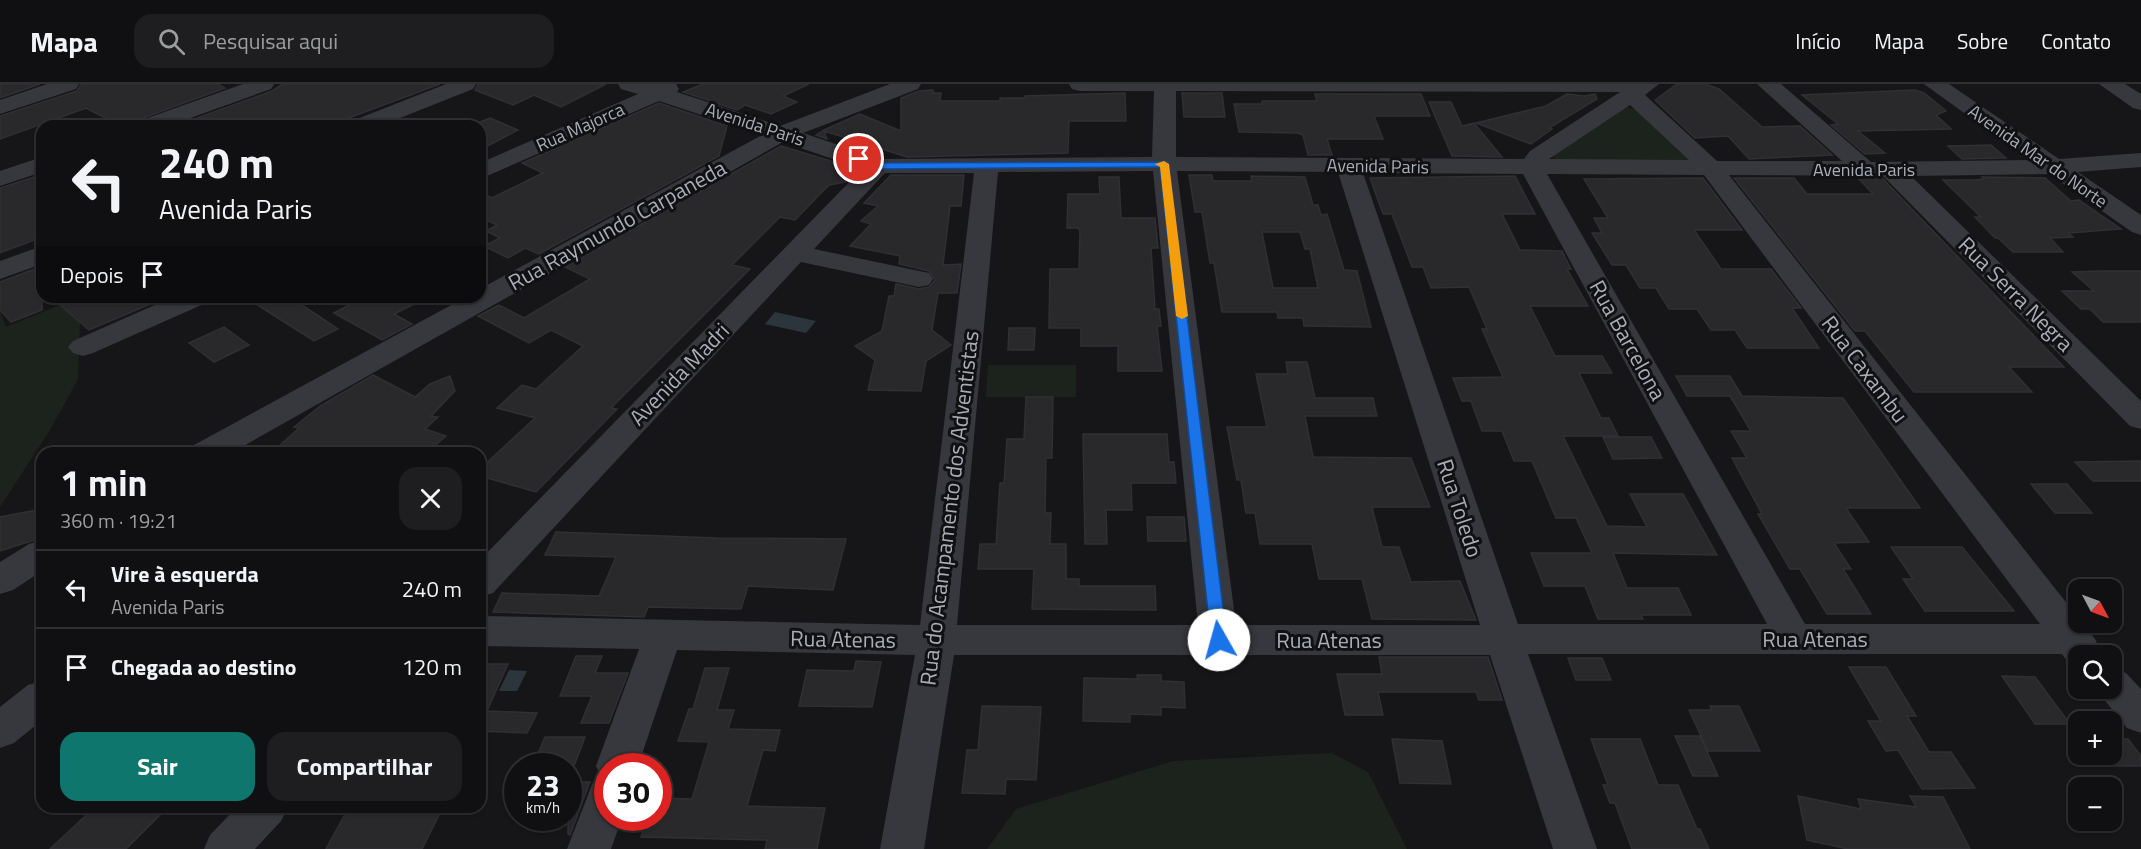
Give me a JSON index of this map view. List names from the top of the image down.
{
  "streets": {
    "street": [
      "Avenida Paris",
      "Rua Majorca",
      "Avenida Mar do Norte",
      "Rua Raymundo Carpaneda",
      "Rua Serra Negra",
      "Rua Barcelona",
      "Rua Caxambu",
      "Avenida Madri",
      "Rua do Acampamento dos Adventistas",
      "Rua Toledo",
      "Rua Atenas"
    ]
  },
  "crossings": [
    ["Avenida Paris", "Rua Majorca"],
    ["Avenida Paris", "Avenida Mar do Norte"],
    ["Avenida Paris", "Rua Raymundo Carpaneda"],
    ["Avenida Paris", "Rua Serra Negra"],
    ["Avenida Paris", "Rua Barcelona"],
    ["Avenida Paris", "Rua Caxambu"],
    ["Avenida Paris", "Avenida Madri"],
    ["Avenida Paris", "Rua do Acampamento dos Adventistas"],
    ["Avenida Paris", "Rua Toledo"],
    ["Rua Barcelona", "Rua Atenas"],
    ["Rua do Acampamento dos Adventistas", "Rua Atenas"],
    ["Rua Toledo", "Rua Atenas"]
  ],
  "north": "bottom right",
  "page": {
    "header": "Mapa",
    "search": "Pesquisar aqui",
    "nav": [
      "Início",
      "Mapa",
      "Sobre",
      "Contato"
    ],
    "turn": ["240 m", "Avenida Paris"],
    "then": "Depois",
    "heading": ["1 min", "360 m · 19:21"],
    "list": [
      {
        "name": "Vire à esquerda",
        "note": "Avenida Paris",
        "value": "240 m"
      },
      {
        "name": "Chegada ao destino",
        "value": "120 m"
      }
    ],
    "map_buttons": ["+", "−"],
    "buttons": ["Sair", "Compartilhar"],
    "speed": "23 km/h",
    "limit": "30"
  }
}
